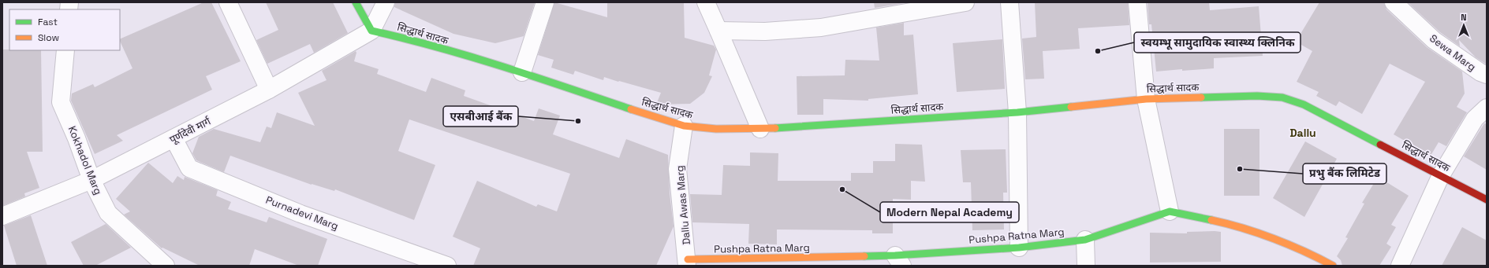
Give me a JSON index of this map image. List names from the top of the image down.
{
  "streets": {
    "street": [
      "सिद्धार्थ सादक",
      "Sewa Marg",
      "पूर्णदेवी मार्ग",
      "Kokhadol Marg",
      "Dallu Awas Marg",
      "Purnadevi Marg",
      "Pushpa Ratna Marg"
    ]
  },
  "crossings": [
    ["सिद्धार्थ सादक", "पूर्णदेवी मार्ग"],
    ["सिद्धार्थ सादक", "Dallu Awas Marg"],
    ["पूर्णदेवी मार्ग", "Kokhadol Marg"],
    ["पूर्णदेवी मार्ग", "Purnadevi Marg"],
    ["Dallu Awas Marg", "Pushpa Ratna Marg"]
  ],
  "districts": ["Dallu"],
  "places": [
    "स्वयम्भू सामुदायिक स्वास्थ्य क्लिनिक",
    "एसबीआई बैंक",
    "प्रभु बैंक लिमिटेड",
    "Modern Nepal Academy"
  ],
  "legend": ["Fast", "Slow"],
  "north": "top"
}
